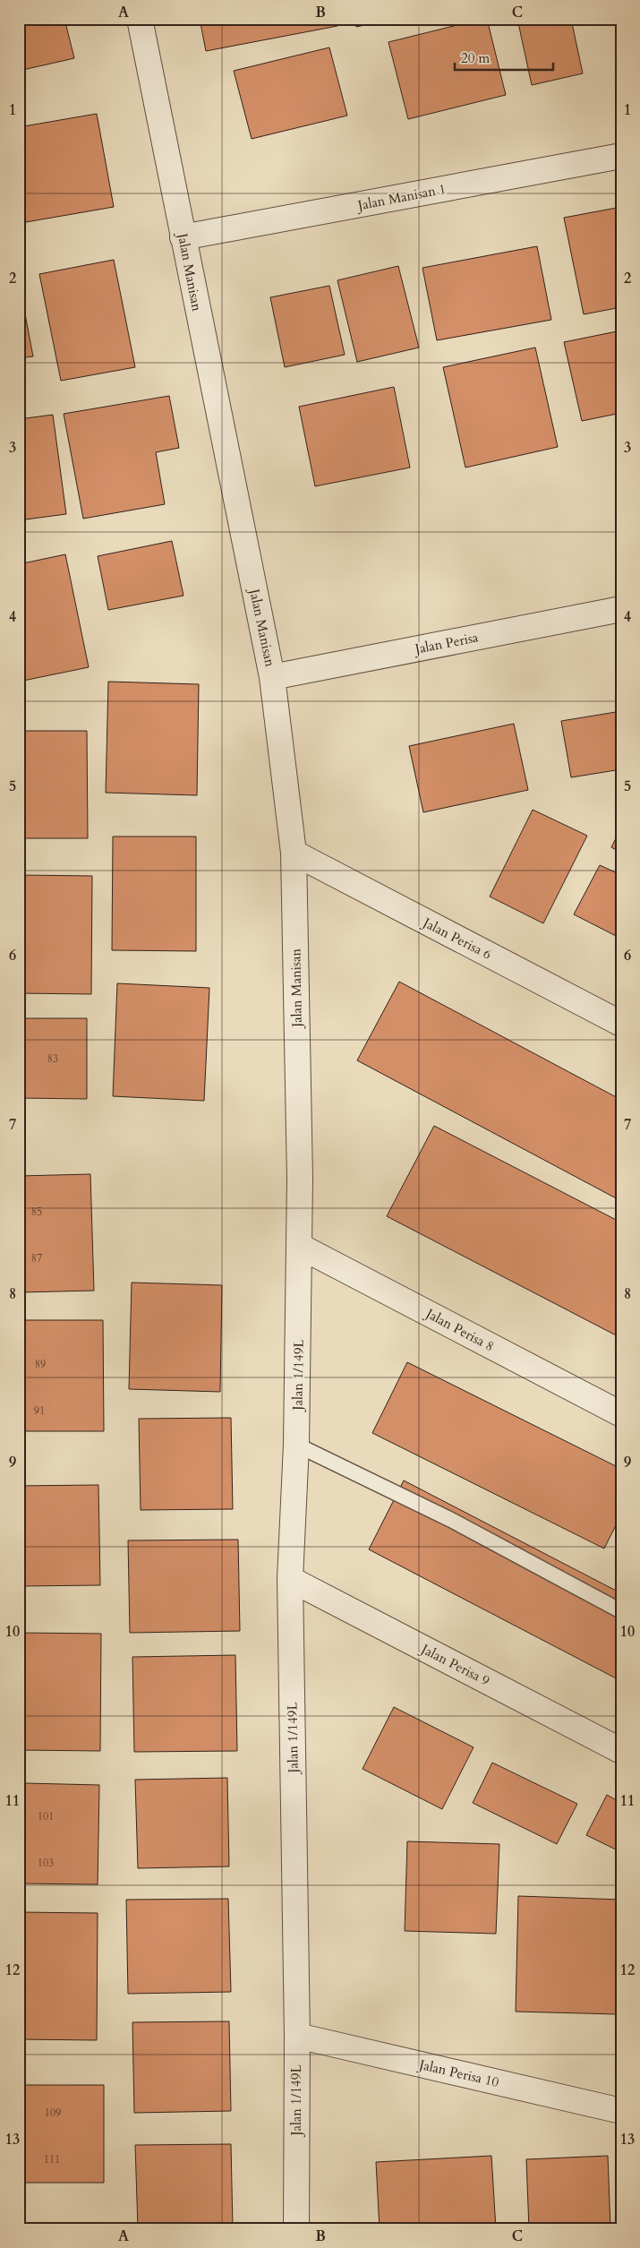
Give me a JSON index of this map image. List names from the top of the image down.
{
  "streets": {
    "street": [
      "Jalan Manisan 1",
      "Jalan Manisan",
      "Jalan Perisa",
      "Jalan Perisa 6",
      "Jalan Perisa 8",
      "Jalan 1/149L",
      "Jalan Perisa 9",
      "Jalan Perisa 10"
    ]
  },
  "crossings": [
    ["Jalan Manisan 1", "Jalan Manisan"],
    ["Jalan Manisan", "Jalan Perisa"],
    ["Jalan Manisan", "Jalan Perisa 6"],
    ["Jalan Manisan", "Jalan Perisa 8"],
    ["Jalan Manisan", "Jalan 1/149L"],
    ["Jalan Perisa 8", "Jalan 1/149L"],
    ["Jalan 1/149L", "Jalan Perisa 9"],
    ["Jalan 1/149L", "Jalan Perisa 10"]
  ],
  "house_numbers": [
    "83",
    "85",
    "87",
    "89",
    "91",
    "101",
    "103",
    "109",
    "111"
  ],
  "scale_bar": "20 m",
  "grid": {
    "columns": ["A", "B", "C"],
    "rows": [
      "1",
      "2",
      "3",
      "4",
      "5",
      "6",
      "7",
      "8",
      "9",
      "10",
      "11",
      "12",
      "13"
    ]
  }
}
